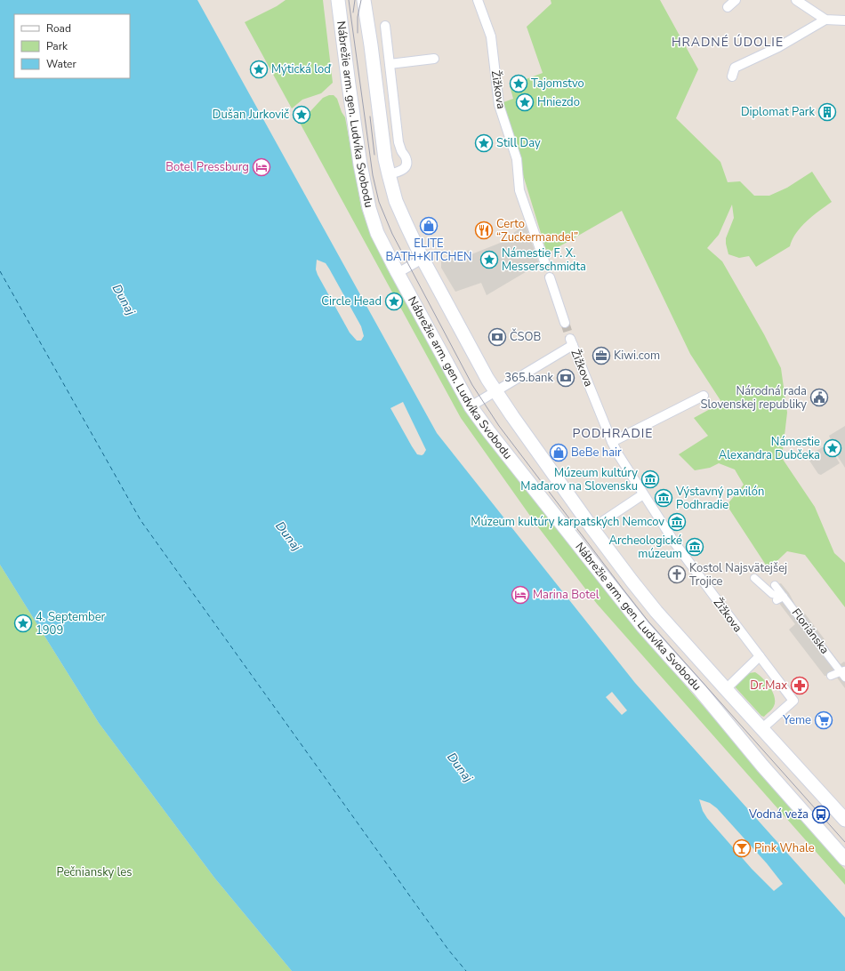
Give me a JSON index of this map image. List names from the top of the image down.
{
  "streets": {
    "main road": ["Nábrežie arm. gen. Ludvíka Svobodu"],
    "street": ["Žižkova", "Floriánska"]
  },
  "crossings": [
    ["Žižkova", "Nábrežie arm. gen. Ludvíka Svobodu"]
  ],
  "districts": ["HRADNÉ ÚDOLIE", "PODHRADIE"],
  "water": ["Dunaj"],
  "parks": ["Pečniansky les"],
  "places": {
    "place": [
      "Mýtická loď",
      "Tajomstvo",
      "Hniezdo",
      "Dušan Jurkovič",
      "Still Day",
      "Námestie F. X. Messerschmidta",
      "Circle Head",
      "Námestie Alexandra Dubčeka",
      "4. September 1909"
    ],
    "building": ["Diplomat Park"],
    "hotel": ["Botel Pressburg", "Marina Botel"],
    "shop": ["ELITE BATH+KITCHEN", "BeBe hair"],
    "restaurant": ["Certo “Zuckermandel”"],
    "bank": ["ČSOB", "365.bank"],
    "office": ["Kiwi.com"],
    "public building": ["Národná rada Slovenskej republiky"],
    "museum": [
      "Múzeum kultúry Maďarov na Slovensku",
      "Výstavný pavilón Podhradie",
      "Múzeum kultúry karpatských Nemcov",
      "Archeologické múzeum"
    ],
    "church": ["Kostol Najsvätejšej Trojice"],
    "pharmacy": ["Dr.Max"],
    "supermarket": ["Yeme"],
    "bus stop": ["Vodná veža"],
    "bar": ["Pink Whale"]
  },
  "legend": ["Road", "Park", "Water"]
}
